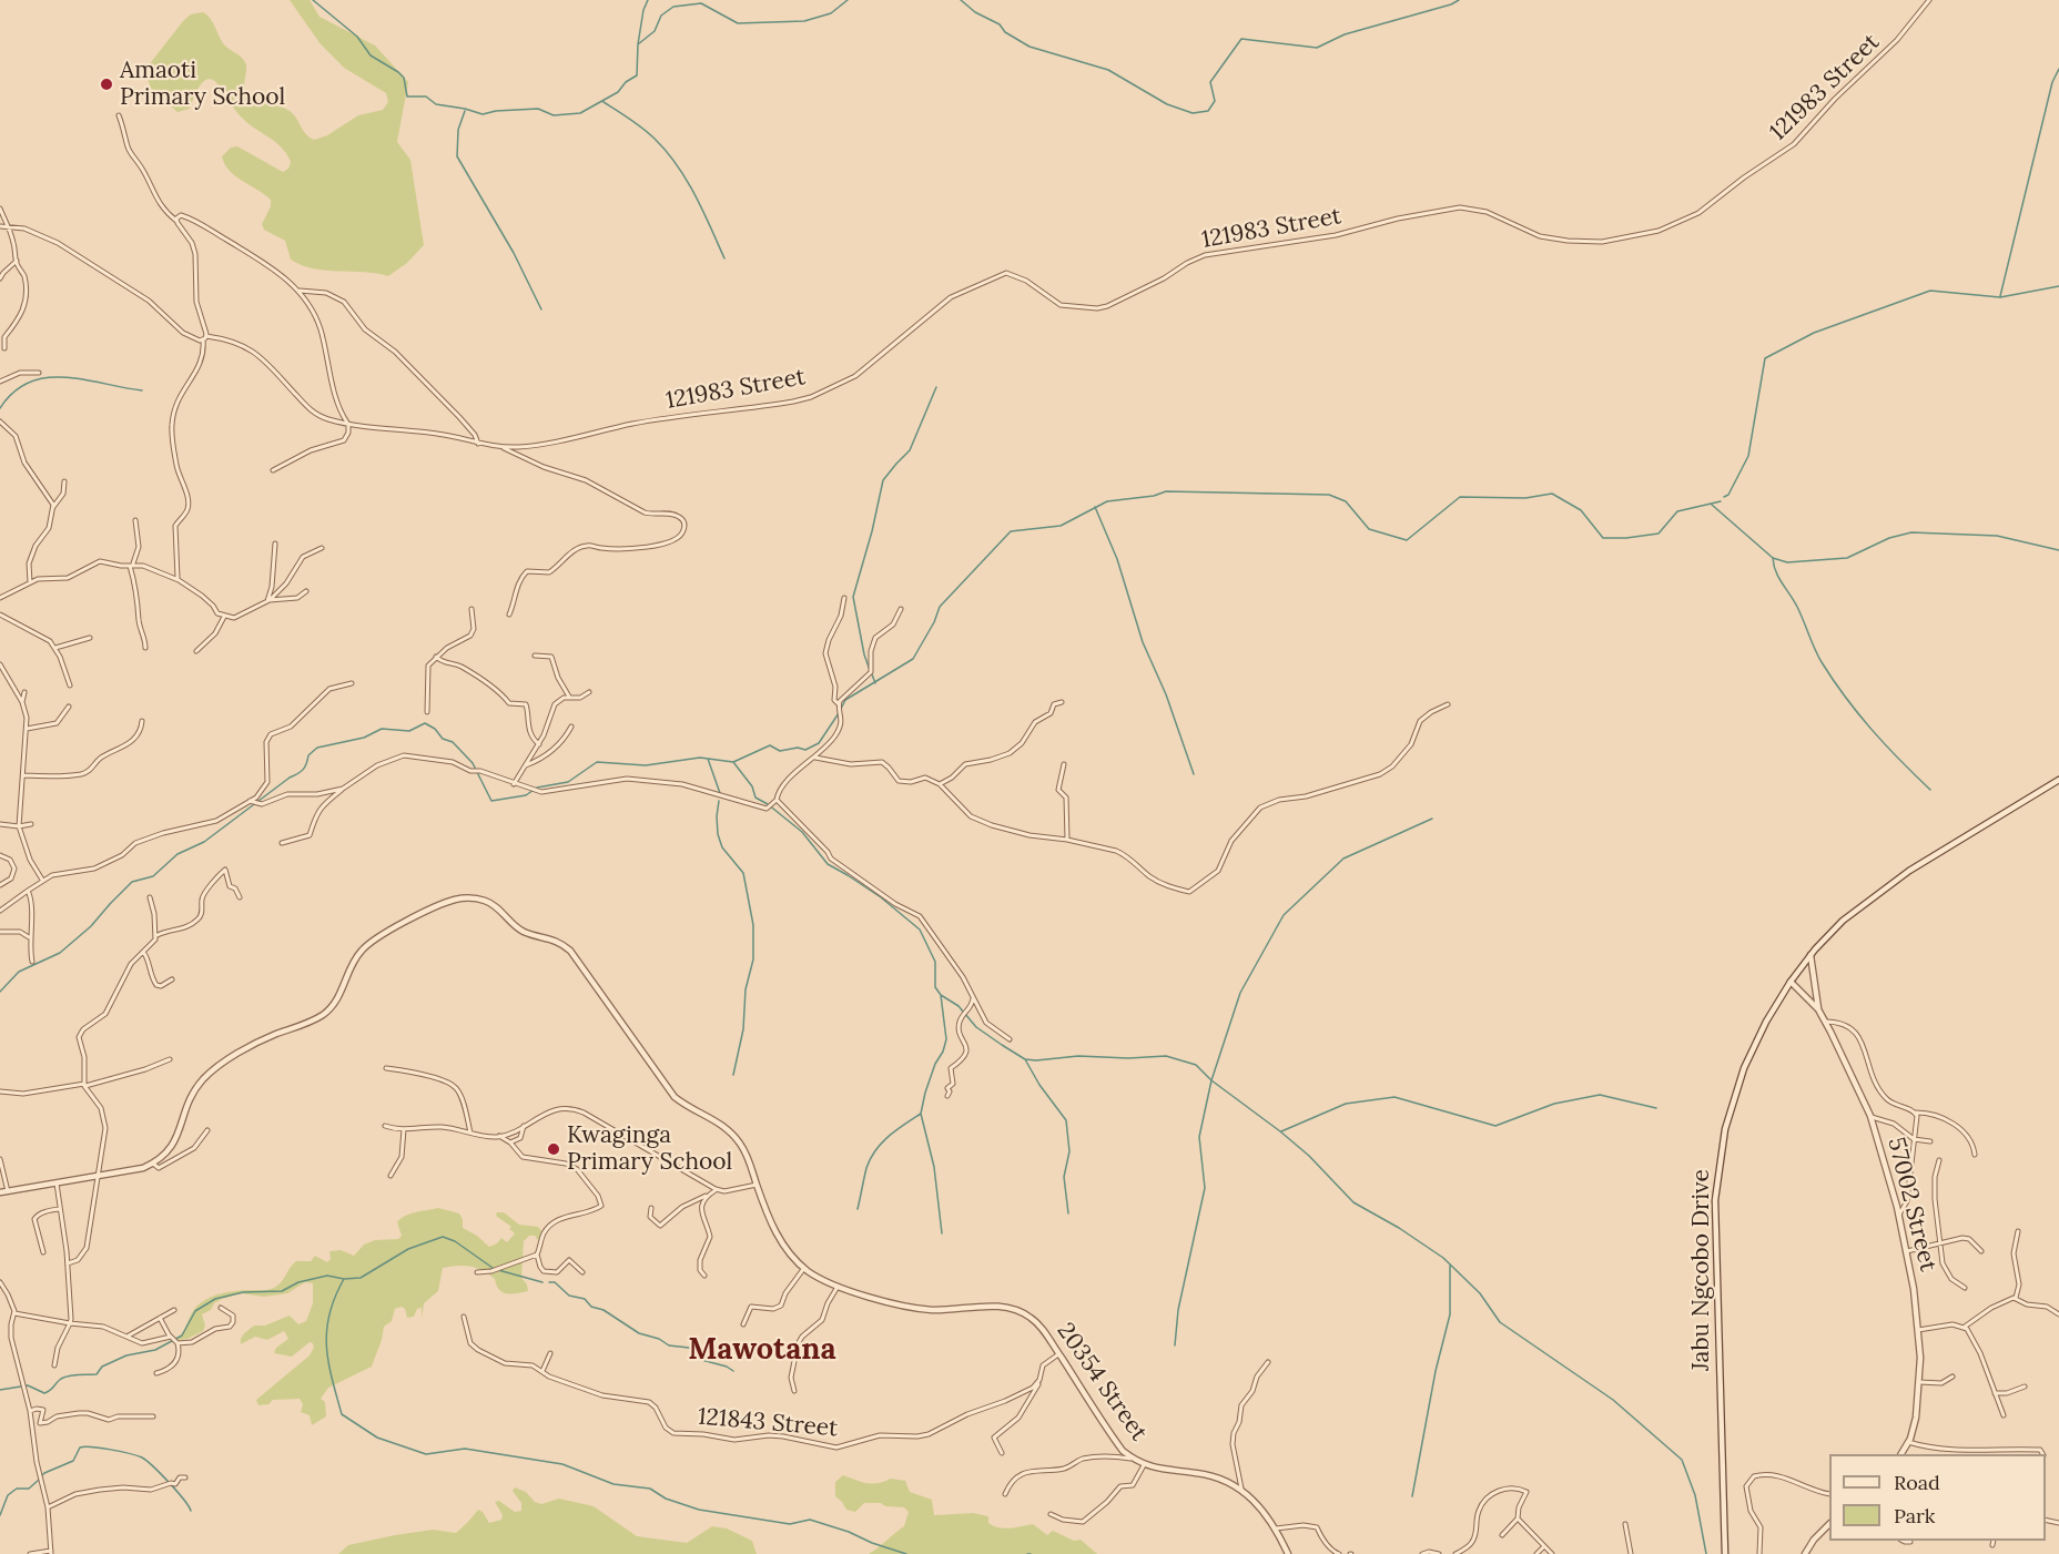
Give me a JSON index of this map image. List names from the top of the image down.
{
  "streets": {
    "street": [
      "121983 Street",
      "57002 Street",
      "Jabu Ngcobo Drive",
      "20354 Street",
      "121843 Street"
    ]
  },
  "crossings": [
    ["57002 Street", "Jabu Ngcobo Drive"],
    ["20354 Street", "121843 Street"]
  ],
  "districts": ["Mawotana"],
  "places": ["Amaoti Primary School", "Kwaginga Primary School"],
  "legend": ["Road", "Park"]
}
